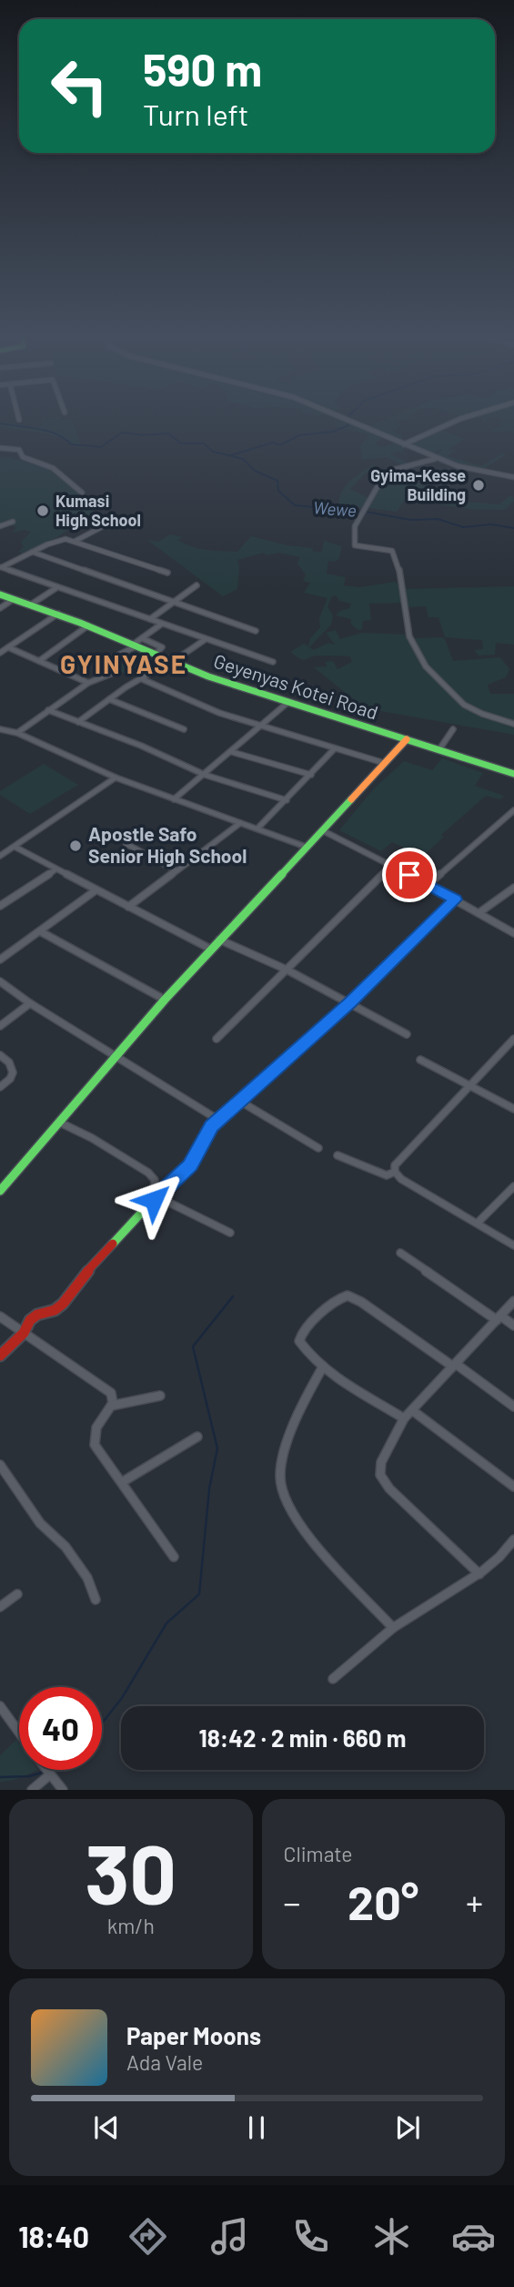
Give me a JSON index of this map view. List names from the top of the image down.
{
  "streets": {
    "street": ["Geyenyas Kotei Road"]
  },
  "districts": ["GYINYASE"],
  "water": ["Wewe"],
  "places": ["Gyima-Kesse Building", "Kumasi High School", "Apostle Safo Senior High School"],
  "page": {
    "turn": ["590 m", "Turn left"],
    "limit": "40",
    "trip": "18:42 · 2 min · 660 m",
    "tile": [
      ["30", "km/h"],
      "Climate"
    ],
    "heat": ["−", "20°", "+"],
    "song": ["Paper Moons", "Ada Vale"],
    "tabs": "18:40"
  }
}
